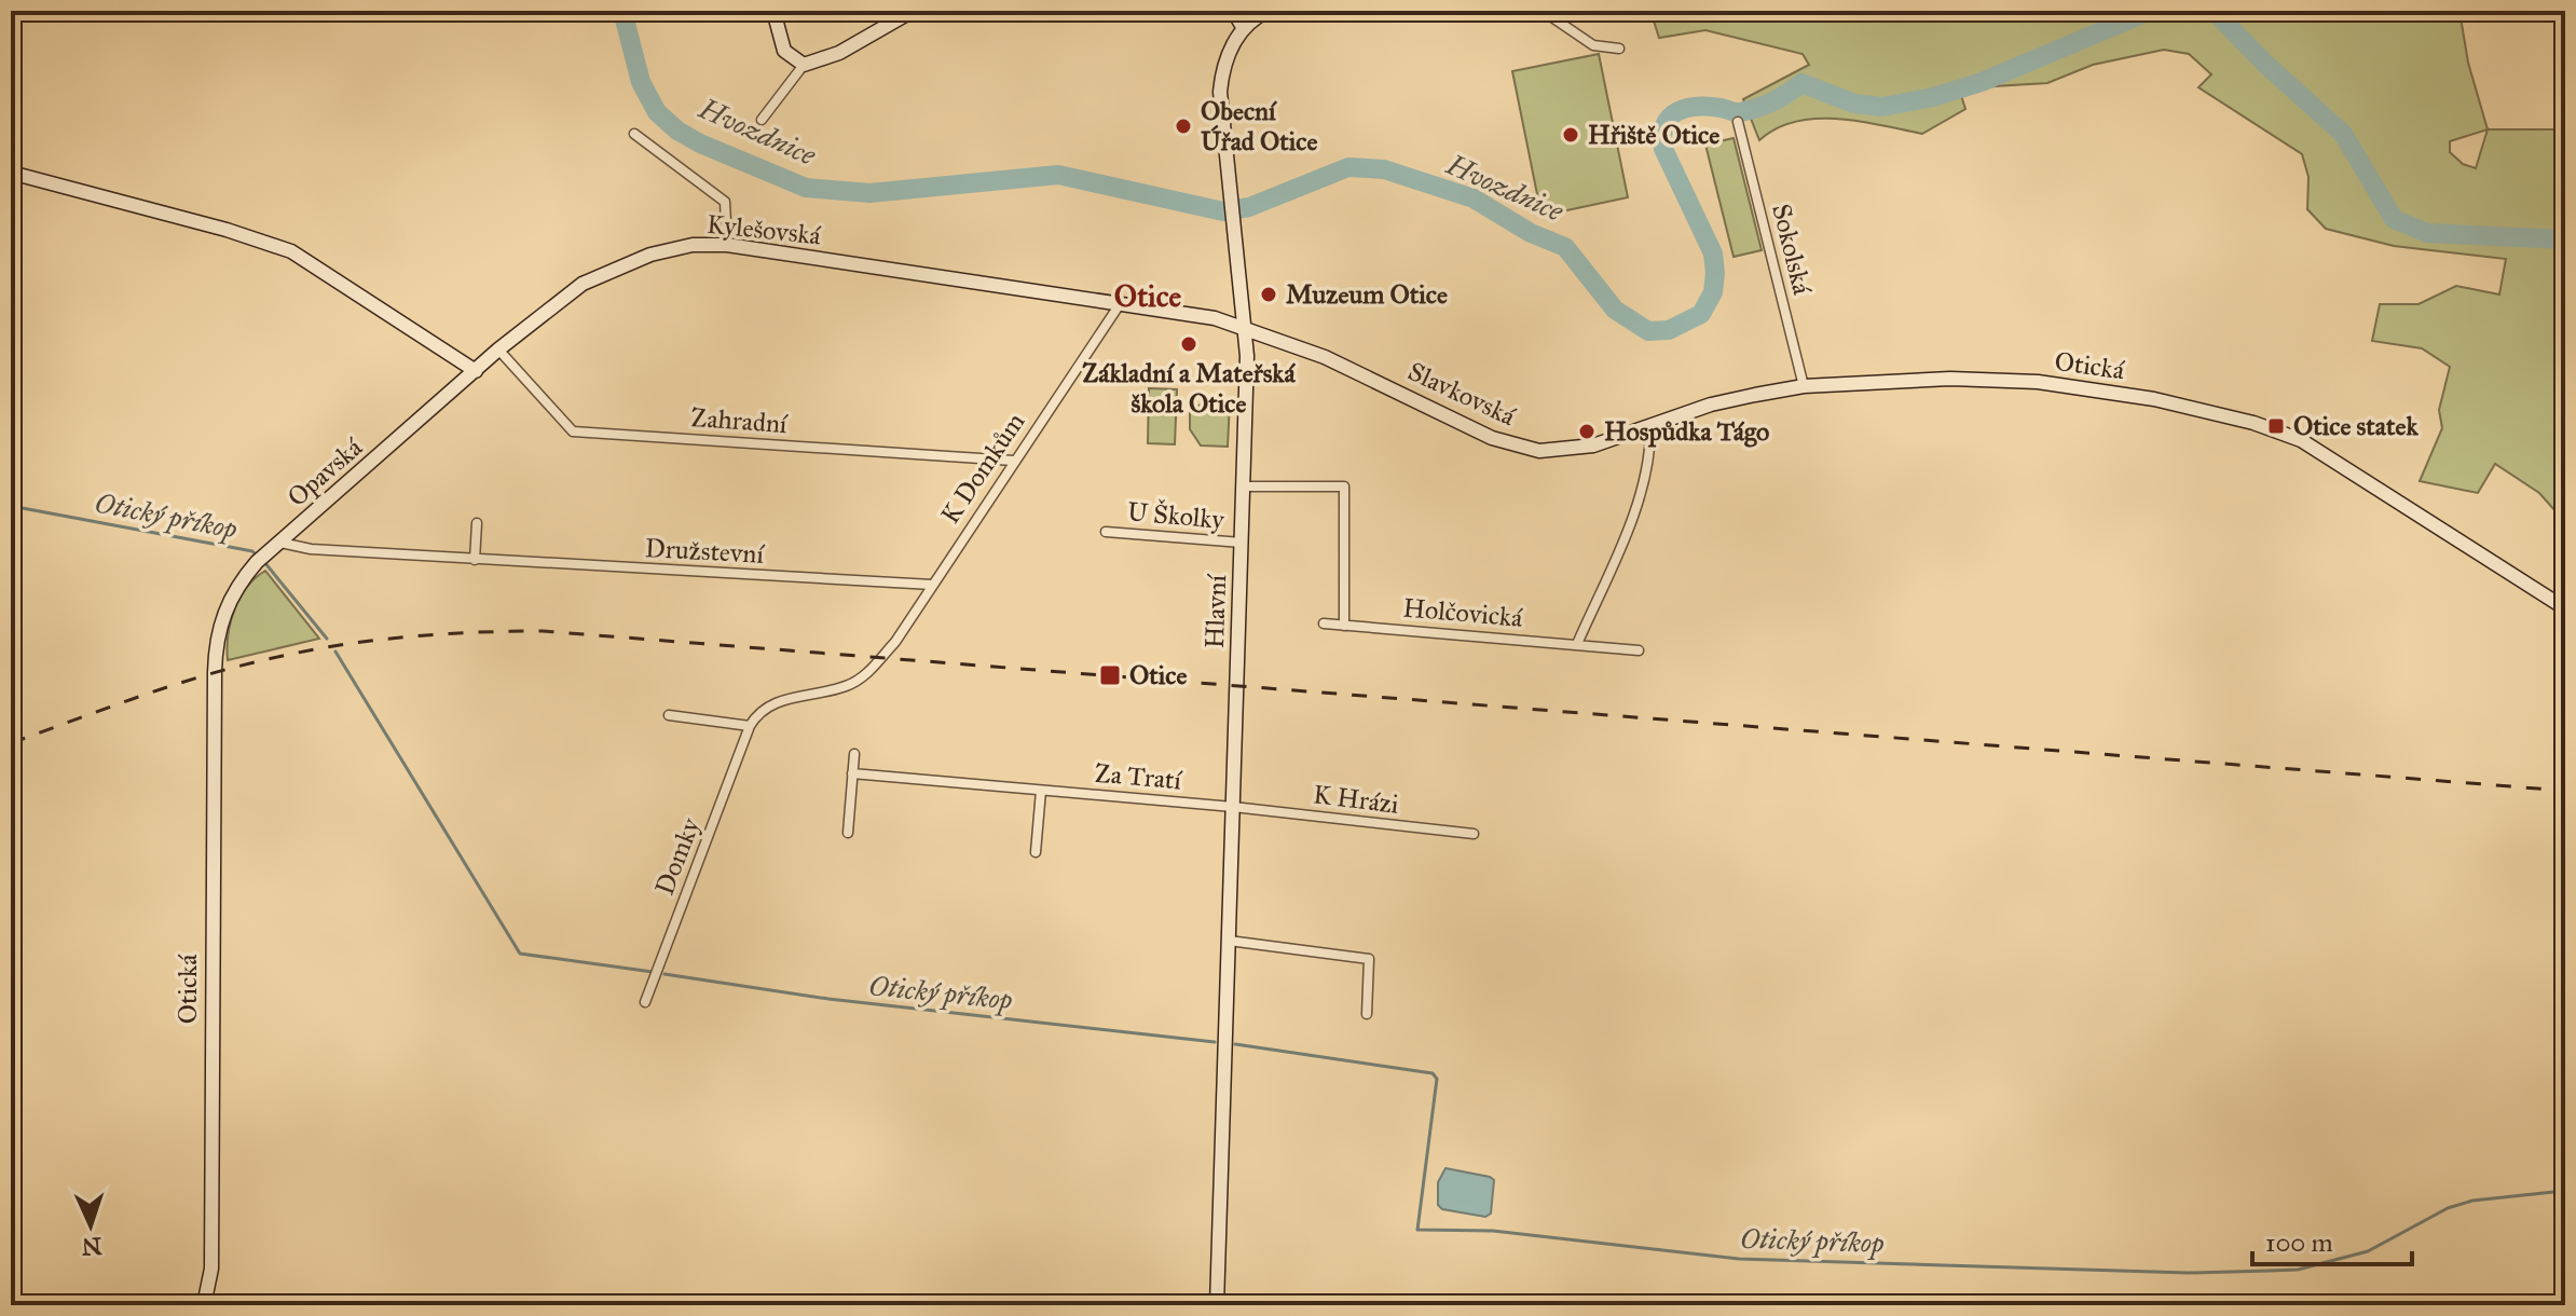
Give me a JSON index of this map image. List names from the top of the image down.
{
  "streets": {
    "main road": [
      "Kylešovská",
      "Otická",
      "Slavkovská",
      "Opavská",
      "Hlavní"
    ],
    "street": [
      "Sokolská",
      "Zahradní",
      "K Domkům",
      "U Školky",
      "Družstevní",
      "Holčovická",
      "Za Tratí",
      "K Hrázi",
      "Domky"
    ]
  },
  "crossings": [
    ["Kylešovská", "Slavkovská"],
    ["Kylešovská", "Zahradní"],
    ["Kylešovská", "K Domkům"],
    ["Kylešovská", "Opavská"],
    ["Kylešovská", "Hlavní"],
    ["Sokolská", "Otická"],
    ["Otická", "Slavkovská"],
    ["Otická", "Opavská"],
    ["Slavkovská", "Hlavní"],
    ["Zahradní", "K Domkům"],
    ["K Domkům", "Družstevní"],
    ["K Domkům", "Domky"],
    ["Opavská", "Družstevní"],
    ["U Školky", "Hlavní"],
    ["Hlavní", "Za Tratí"],
    ["Hlavní", "K Hrázi"],
    ["Za Tratí", "K Hrázi"]
  ],
  "districts": ["Otice"],
  "water": ["Hvozdnice", "Otický příkop"],
  "places": {
    "other": [
      "Obecní Úřad Otice",
      "Hřiště Otice",
      "Muzeum Otice",
      "Základní a Mateřská škola Otice",
      "Hospůdka Tágo"
    ],
    "transit": ["Otice statek", "Otice"]
  },
  "scale_bar": "100 m",
  "north": "bottom"
}
